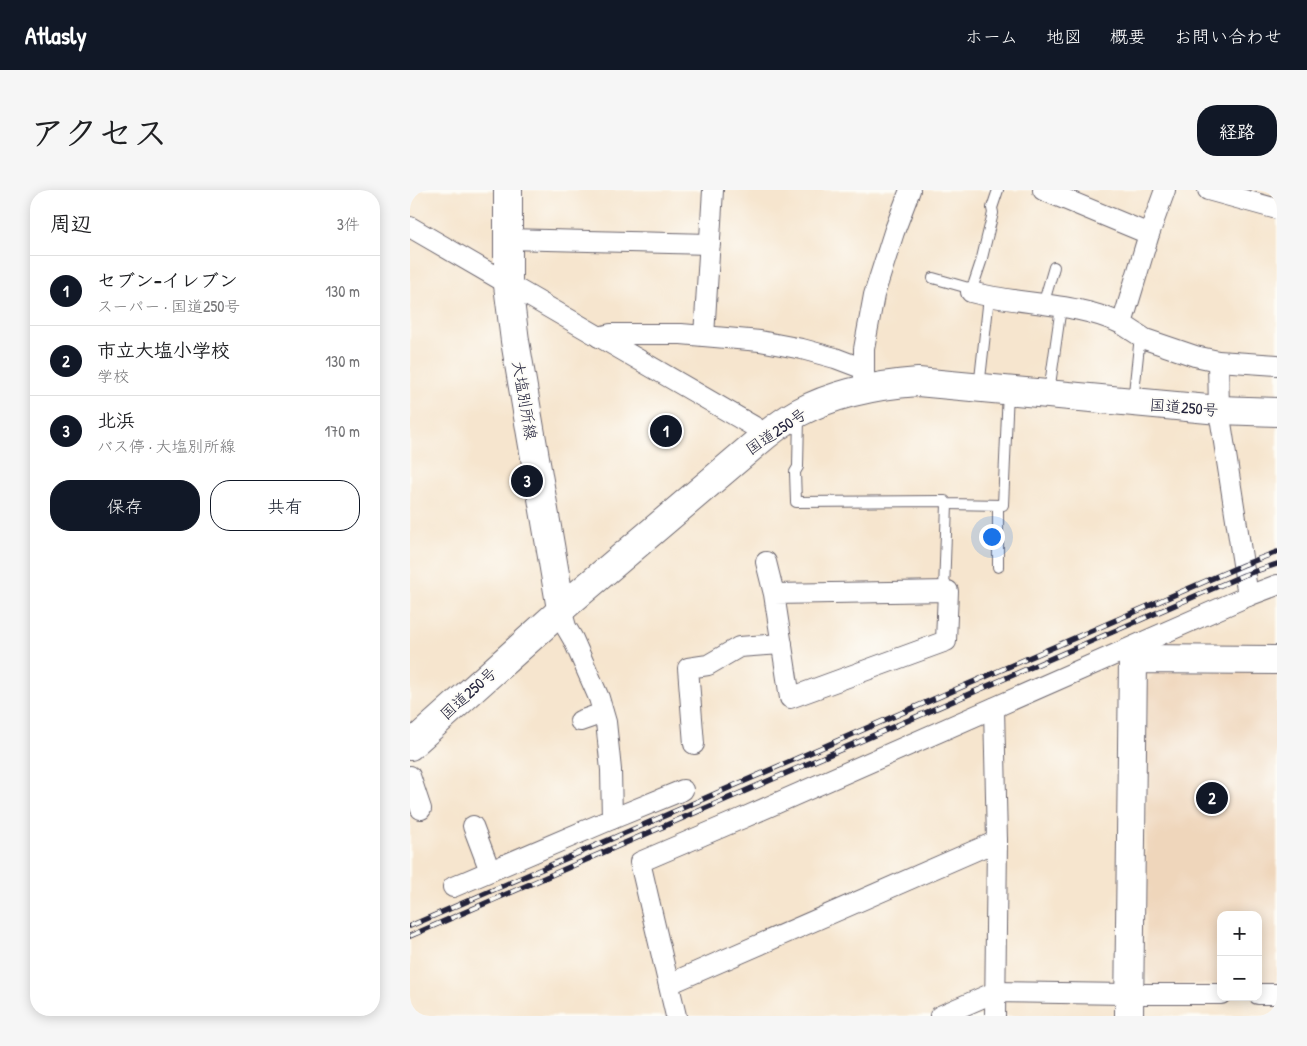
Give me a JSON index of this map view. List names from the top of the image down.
{
  "streets": {
    "main road": ["大塩別所線", "国道250号"]
  },
  "crossings": [
    ["大塩別所線", "国道250号"]
  ],
  "page": {
    "header": "Atlasly",
    "nav": [
      "ホーム",
      "地図",
      "概要",
      "お問い合わせ"
    ],
    "title": "アクセス",
    "buttons": [
      "経路",
      ["保存", "共有"]
    ],
    "heading": ["周辺", "3件"],
    "list": [
      {
        "mark": "1",
        "name": "セブン-イレブン",
        "note": "スーパー · 国道250号",
        "value": "130 m"
      },
      {
        "mark": "2",
        "name": "市立大塩小学校",
        "note": "学校",
        "value": "130 m"
      },
      {
        "mark": "3",
        "name": "北浜",
        "note": "バス停 · 大塩別所線",
        "value": "170 m"
      }
    ],
    "pins": ["1", "3", "2"],
    "map_buttons": ["+", "−"]
  }
}
